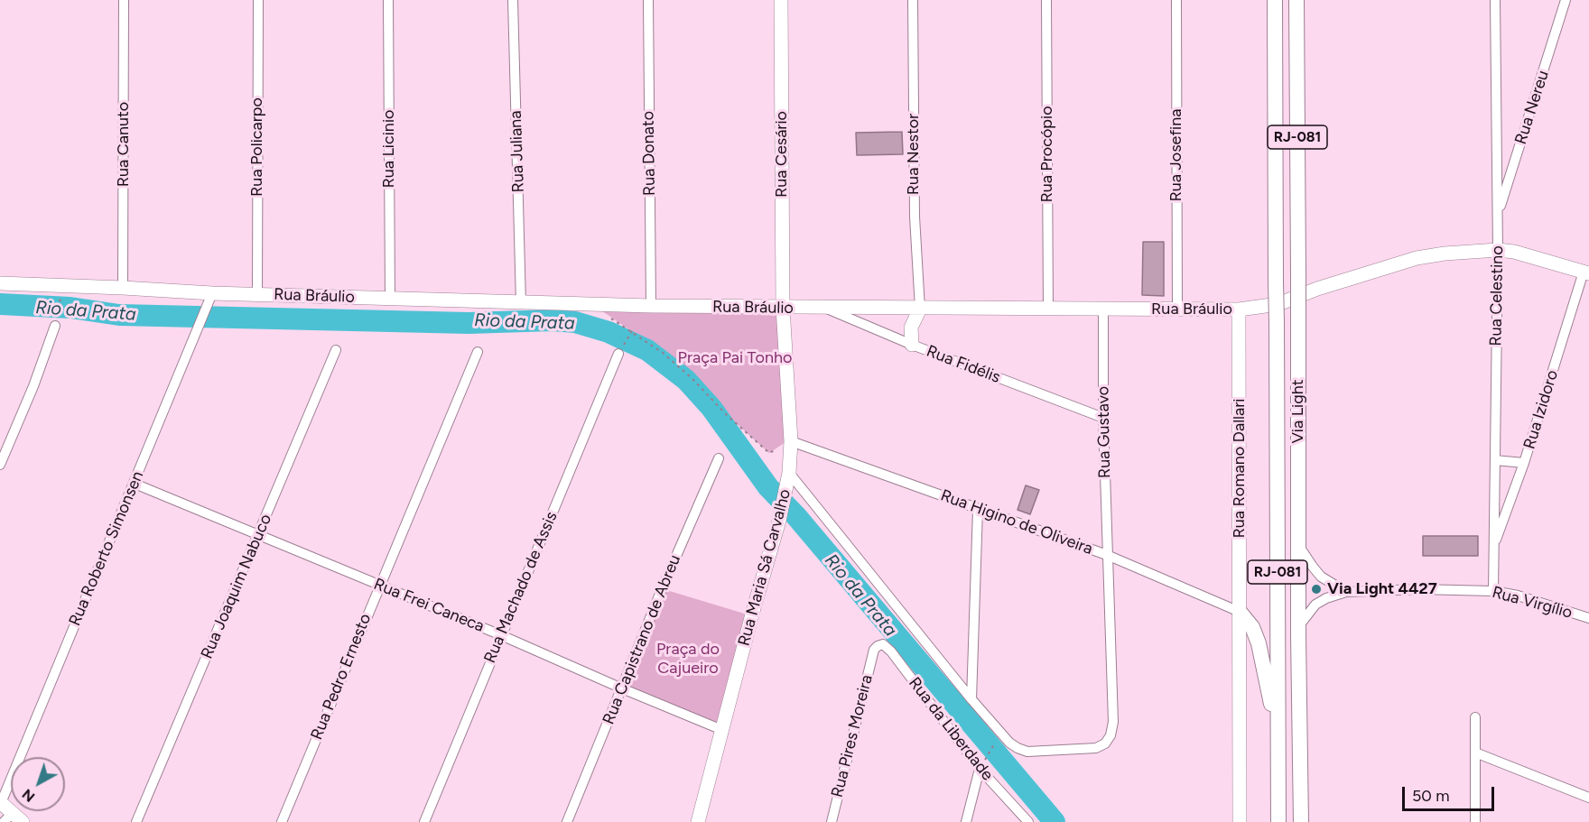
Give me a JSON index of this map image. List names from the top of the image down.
{
  "streets": {
    "main road": ["RJ-081", "Via Light"],
    "street": [
      "Rua Nereu",
      "Rua Canuto",
      "Rua Policarpo",
      "Rua Licinio",
      "Rua Juliana",
      "Rua Donato",
      "Rua Cesário",
      "Rua Nestor",
      "Rua Procópio",
      "Rua Josefina",
      "Rua Bráulio",
      "Rua Celestino",
      "Rua Fidélis",
      "Rua Izidoro",
      "Rua Gustavo",
      "Rua Romano Dallari",
      "Rua Higino de Oliveira",
      "Rua Roberto Simonsen",
      "Rua Maria Sá Carvalho",
      "Rua Joaquim Nabuco",
      "Rua Machado de Assis",
      "Rua Virgílio",
      "Rua Frei Caneca",
      "Rua Capistrano de Abreu",
      "Rua Pedro Ernesto",
      "Rua da Liberdade",
      "Rua Pires Moreira"
    ]
  },
  "crossings": [
    ["Rua Nereu", "Rua Celestino"],
    ["Rua Canuto", "Rua Bráulio"],
    ["Rua Policarpo", "Rua Bráulio"],
    ["Rua Licinio", "Rua Bráulio"],
    ["Rua Juliana", "Rua Bráulio"],
    ["Rua Donato", "Rua Bráulio"],
    ["Rua Cesário", "Rua Bráulio"],
    ["Rua Cesário", "Rua Maria Sá Carvalho"],
    ["Rua Nestor", "Rua Bráulio"],
    ["Rua Procópio", "Rua Bráulio"],
    ["Rua Josefina", "Rua Bráulio"],
    ["Rua Bráulio", "Rua Celestino"],
    ["Rua Bráulio", "Rua Fidélis"],
    ["Rua Bráulio", "Rua Izidoro"],
    ["Rua Bráulio", "Rua Gustavo"],
    ["Rua Bráulio", "Rua Romano Dallari"],
    ["Rua Bráulio", "Rua Roberto Simonsen"],
    ["Rua Bráulio", "Rua Maria Sá Carvalho"],
    ["Rua Celestino", "Rua Izidoro"],
    ["Rua Celestino", "Rua Virgílio"],
    ["Rua Fidélis", "Rua Gustavo"],
    ["Via Light", "Rua Virgílio"],
    ["Rua Gustavo", "Rua Higino de Oliveira"],
    ["Rua Romano Dallari", "Rua Higino de Oliveira"],
    ["Rua Higino de Oliveira", "Rua Maria Sá Carvalho"],
    ["Rua Roberto Simonsen", "Rua Frei Caneca"],
    ["Rua Maria Sá Carvalho", "Rua Frei Caneca"],
    ["Rua Joaquim Nabuco", "Rua Frei Caneca"],
    ["Rua Machado de Assis", "Rua Frei Caneca"],
    ["Rua Frei Caneca", "Rua Capistrano de Abreu"],
    ["Rua Frei Caneca", "Rua Pedro Ernesto"],
    ["Rua da Liberdade", "Rua Pires Moreira"]
  ],
  "water": ["Rio da Prata"],
  "parks": ["Praça Pai Tonho", "Praça do Cajueiro"],
  "places": ["Via Light 4427"],
  "scale_bar": "50 m",
  "north": "bottom left"
}
